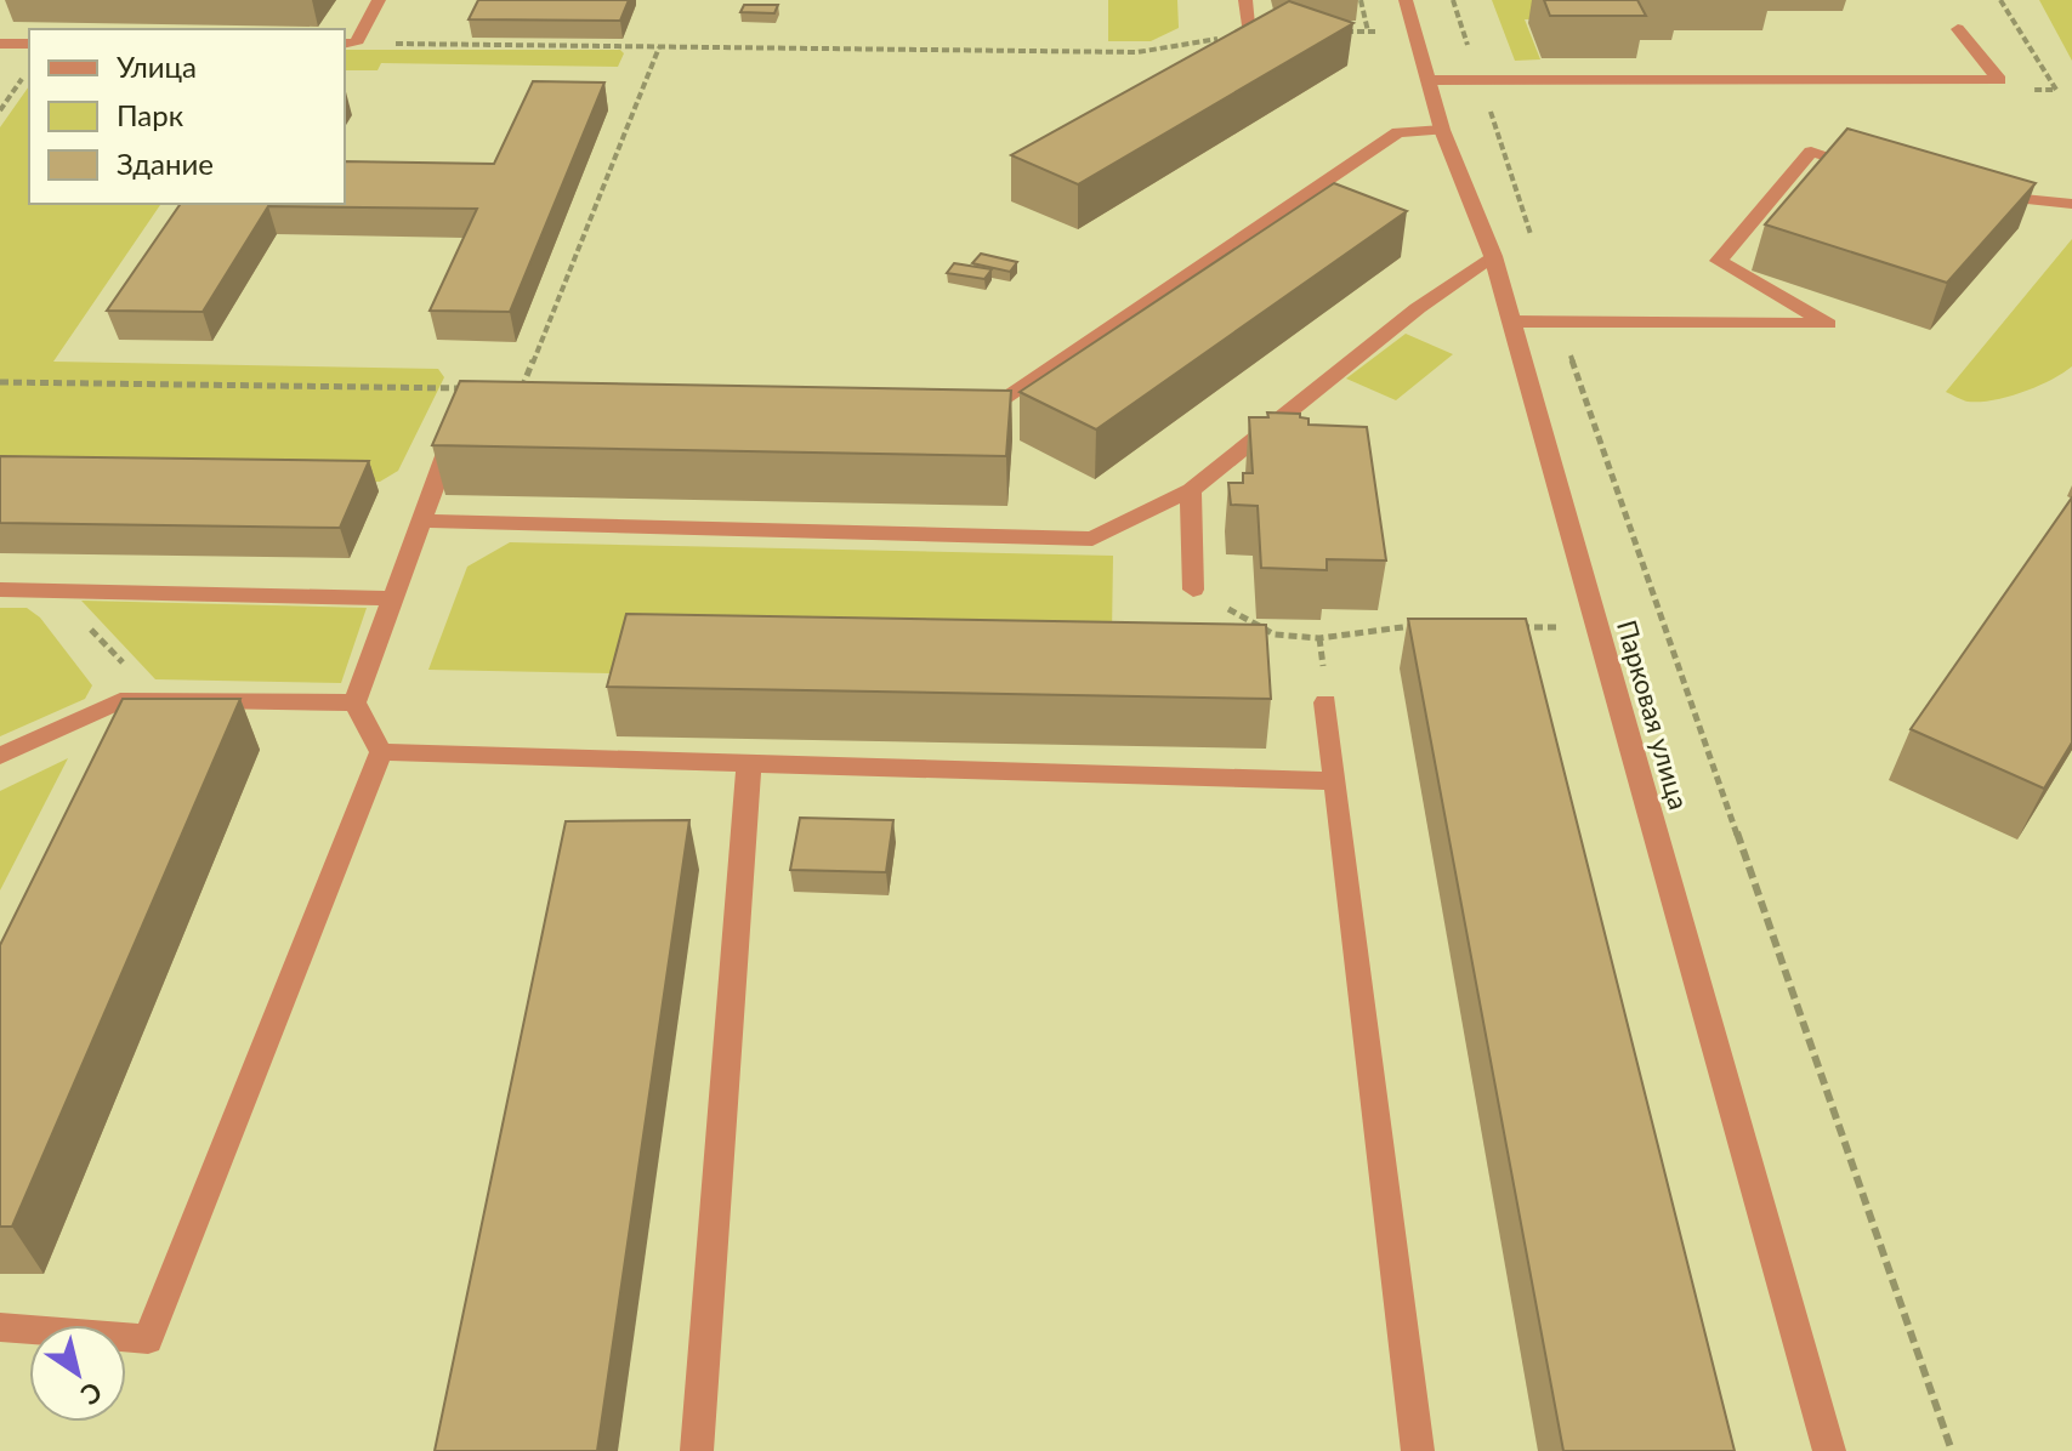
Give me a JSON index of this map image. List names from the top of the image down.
{
  "streets": {
    "street": ["Парковая улица"]
  },
  "legend": ["Улица", "Парк", "Здание"],
  "north": "bottom right"
}
